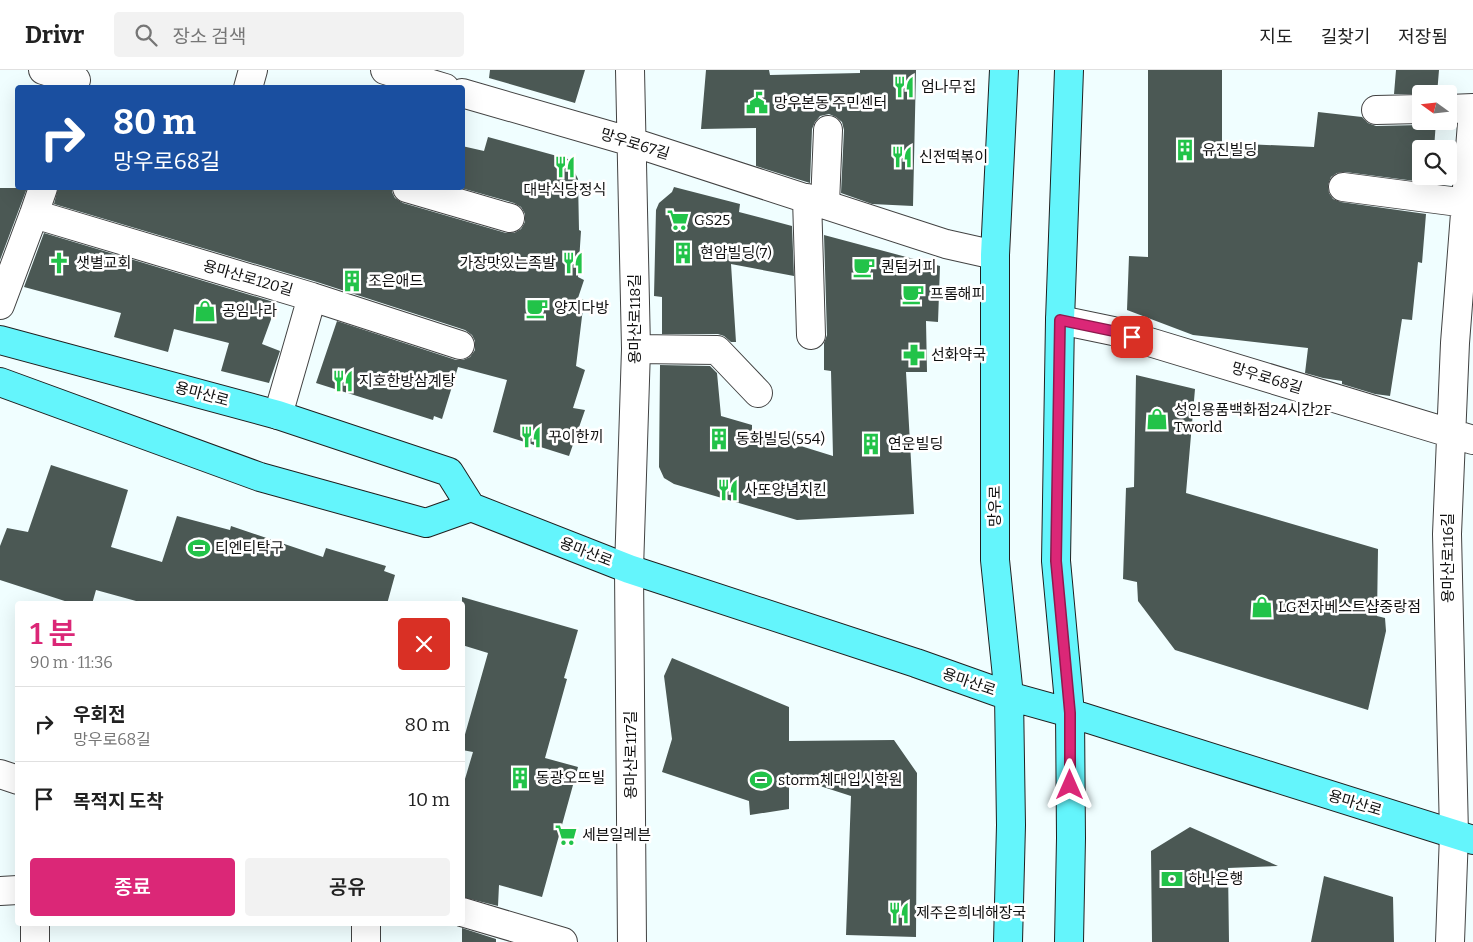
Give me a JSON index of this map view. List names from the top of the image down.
{
  "streets": {
    "main road": ["용마산로", "망우로"],
    "street": [
      "망우로67길",
      "용마산로120길",
      "용마산로118길",
      "망우로68길",
      "용마산로116길",
      "용마산로117길"
    ]
  },
  "crossings": [
    ["망우로67길", "용마산로118길"],
    ["망우로67길", "망우로"],
    ["용마산로118길", "용마산로"],
    ["용마산로118길", "용마산로117길"],
    ["망우로68길", "용마산로116길"],
    ["용마산로", "망우로"],
    ["용마산로", "용마산로116길"],
    ["용마산로", "용마산로117길"]
  ],
  "places": {
    "restaurant": [
      "엄나무집",
      "신전떡볶이",
      "대박식당정식",
      "가장맛있는족발",
      "지호한방삼계탕",
      "꾸이한끼",
      "사또양념치킨",
      "제주은희네해장국"
    ],
    "public building": ["망우본동 주민센터"],
    "building": [
      "유진빌딩",
      "현암빌딩(7)",
      "조은애드",
      "동화빌딩(554)",
      "연운빌딩",
      "동광오뜨빌"
    ],
    "supermarket": ["GS25", "세븐일레븐"],
    "church": ["샛별교회"],
    "cafe": ["퀀텀커피", "프롬해피", "양지다방"],
    "shop": ["공임나라", "성인용품백화점24시간2F Tworld", "LG전자베스트샵중랑점"],
    "pharmacy": ["선화약국"],
    "sports": ["티엔티탁구", "storm체대입시학원"],
    "bank": ["하나은행"]
  },
  "north": "left",
  "page": {
    "header": "Drivr",
    "search": "장소 검색",
    "nav": ["지도", "길찾기", "저장됨"],
    "turn": ["80 m", "망우로68길"],
    "heading": ["1 분", "90 m · 11:36"],
    "list": [
      {
        "name": "우회전",
        "note": "망우로68길",
        "value": "80 m"
      },
      {
        "name": "목적지 도착",
        "value": "10 m"
      }
    ],
    "buttons": ["종료", "공유"]
  }
}
